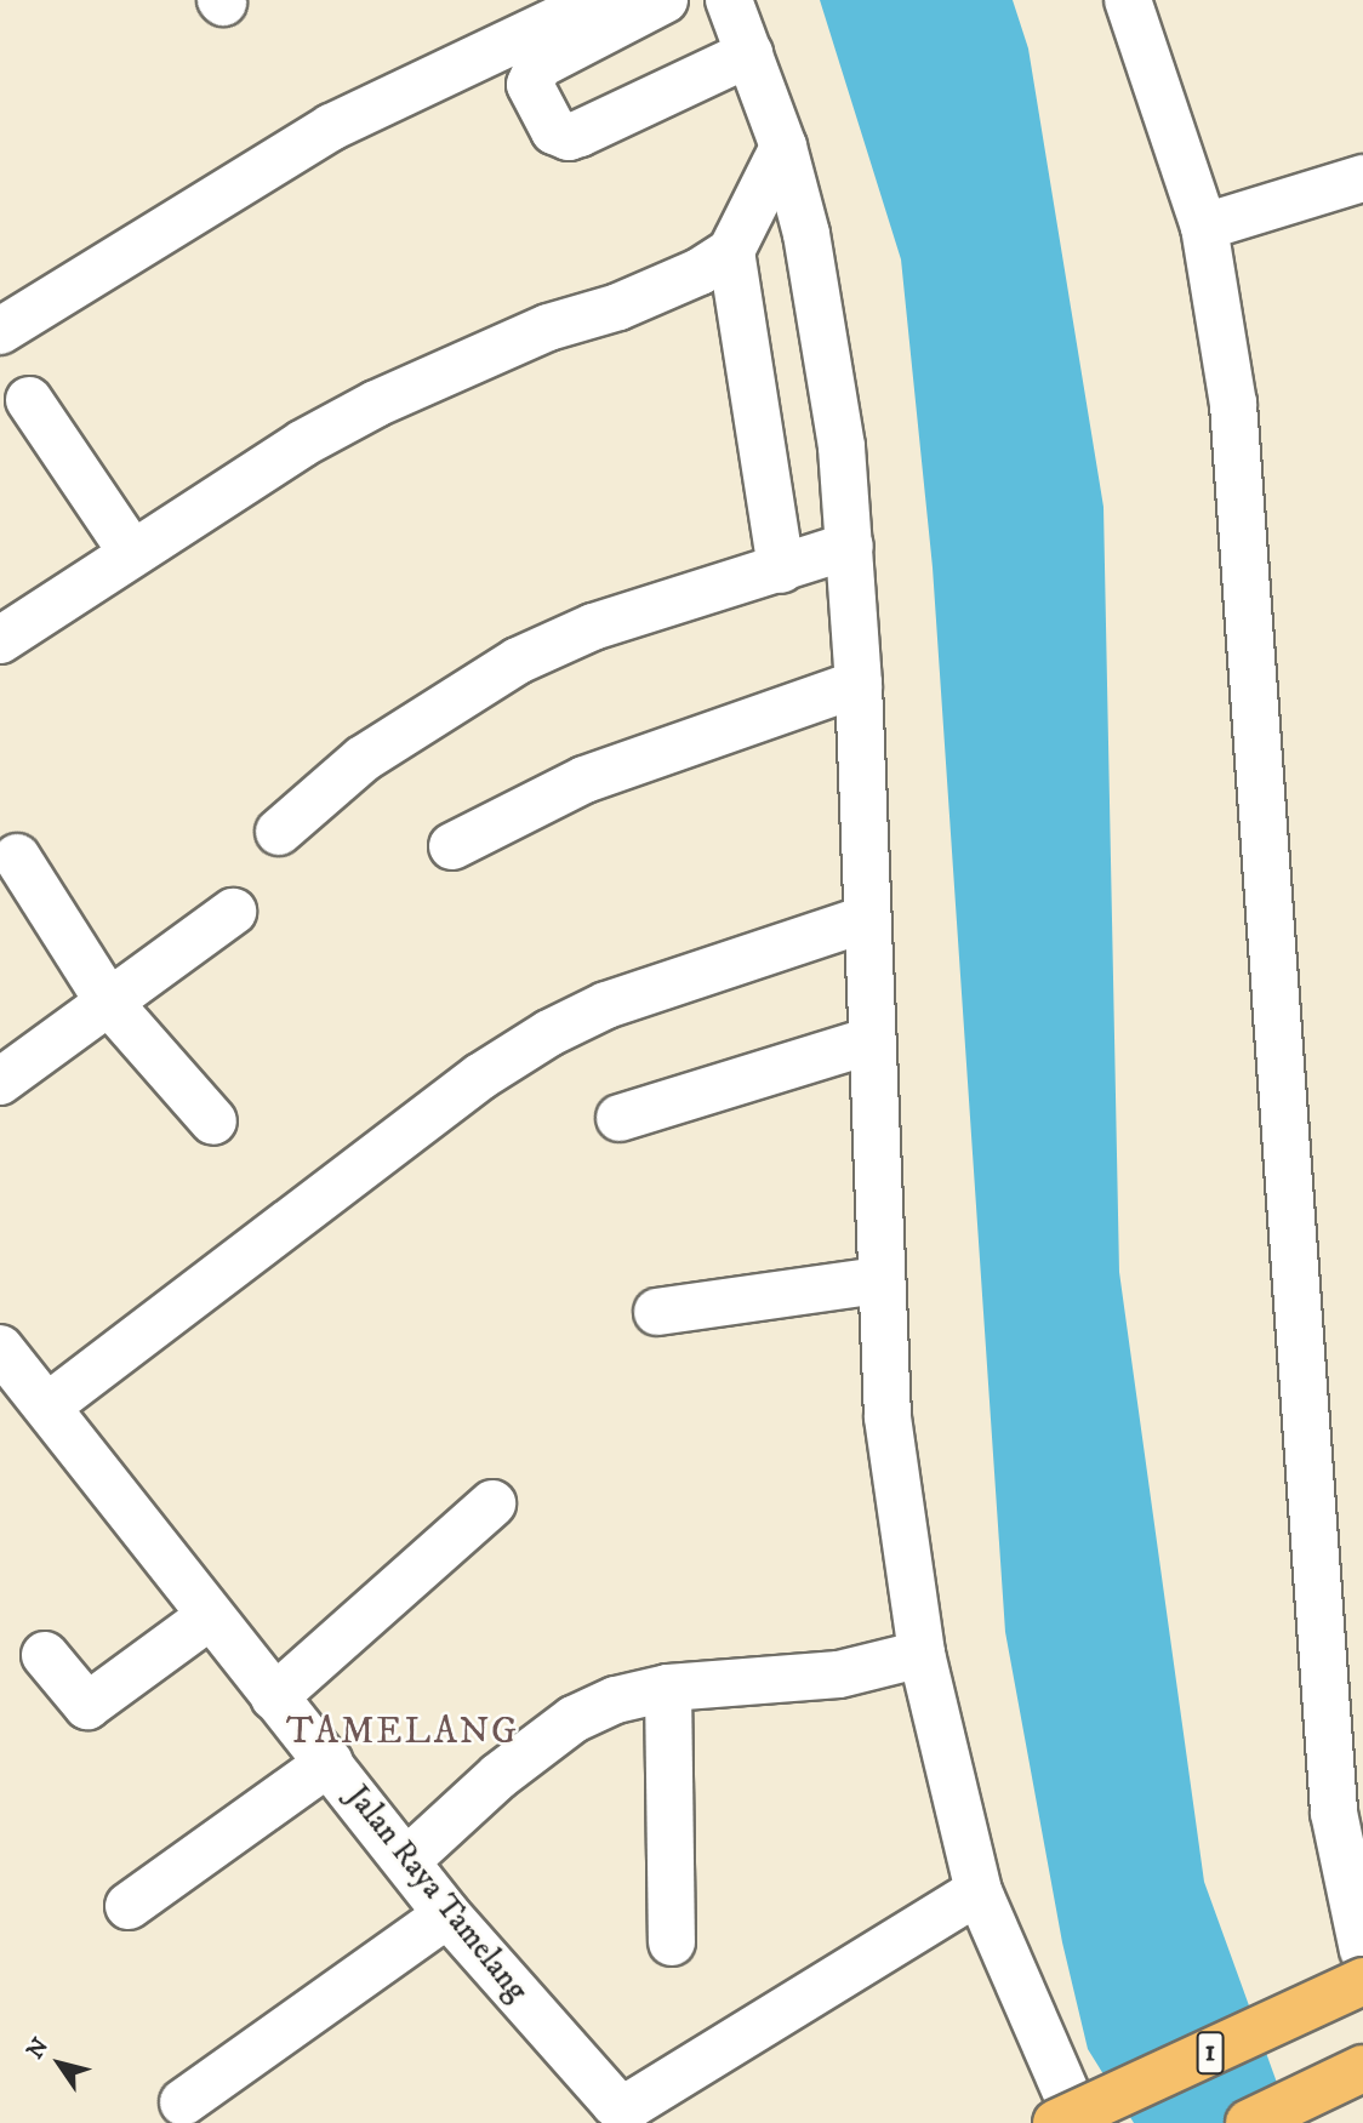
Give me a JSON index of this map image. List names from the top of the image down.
{
  "streets": {
    "highway": ["1"],
    "street": ["Jalan Raya Tamelang"]
  },
  "districts": ["TAMELANG"],
  "north": "top left"
}
